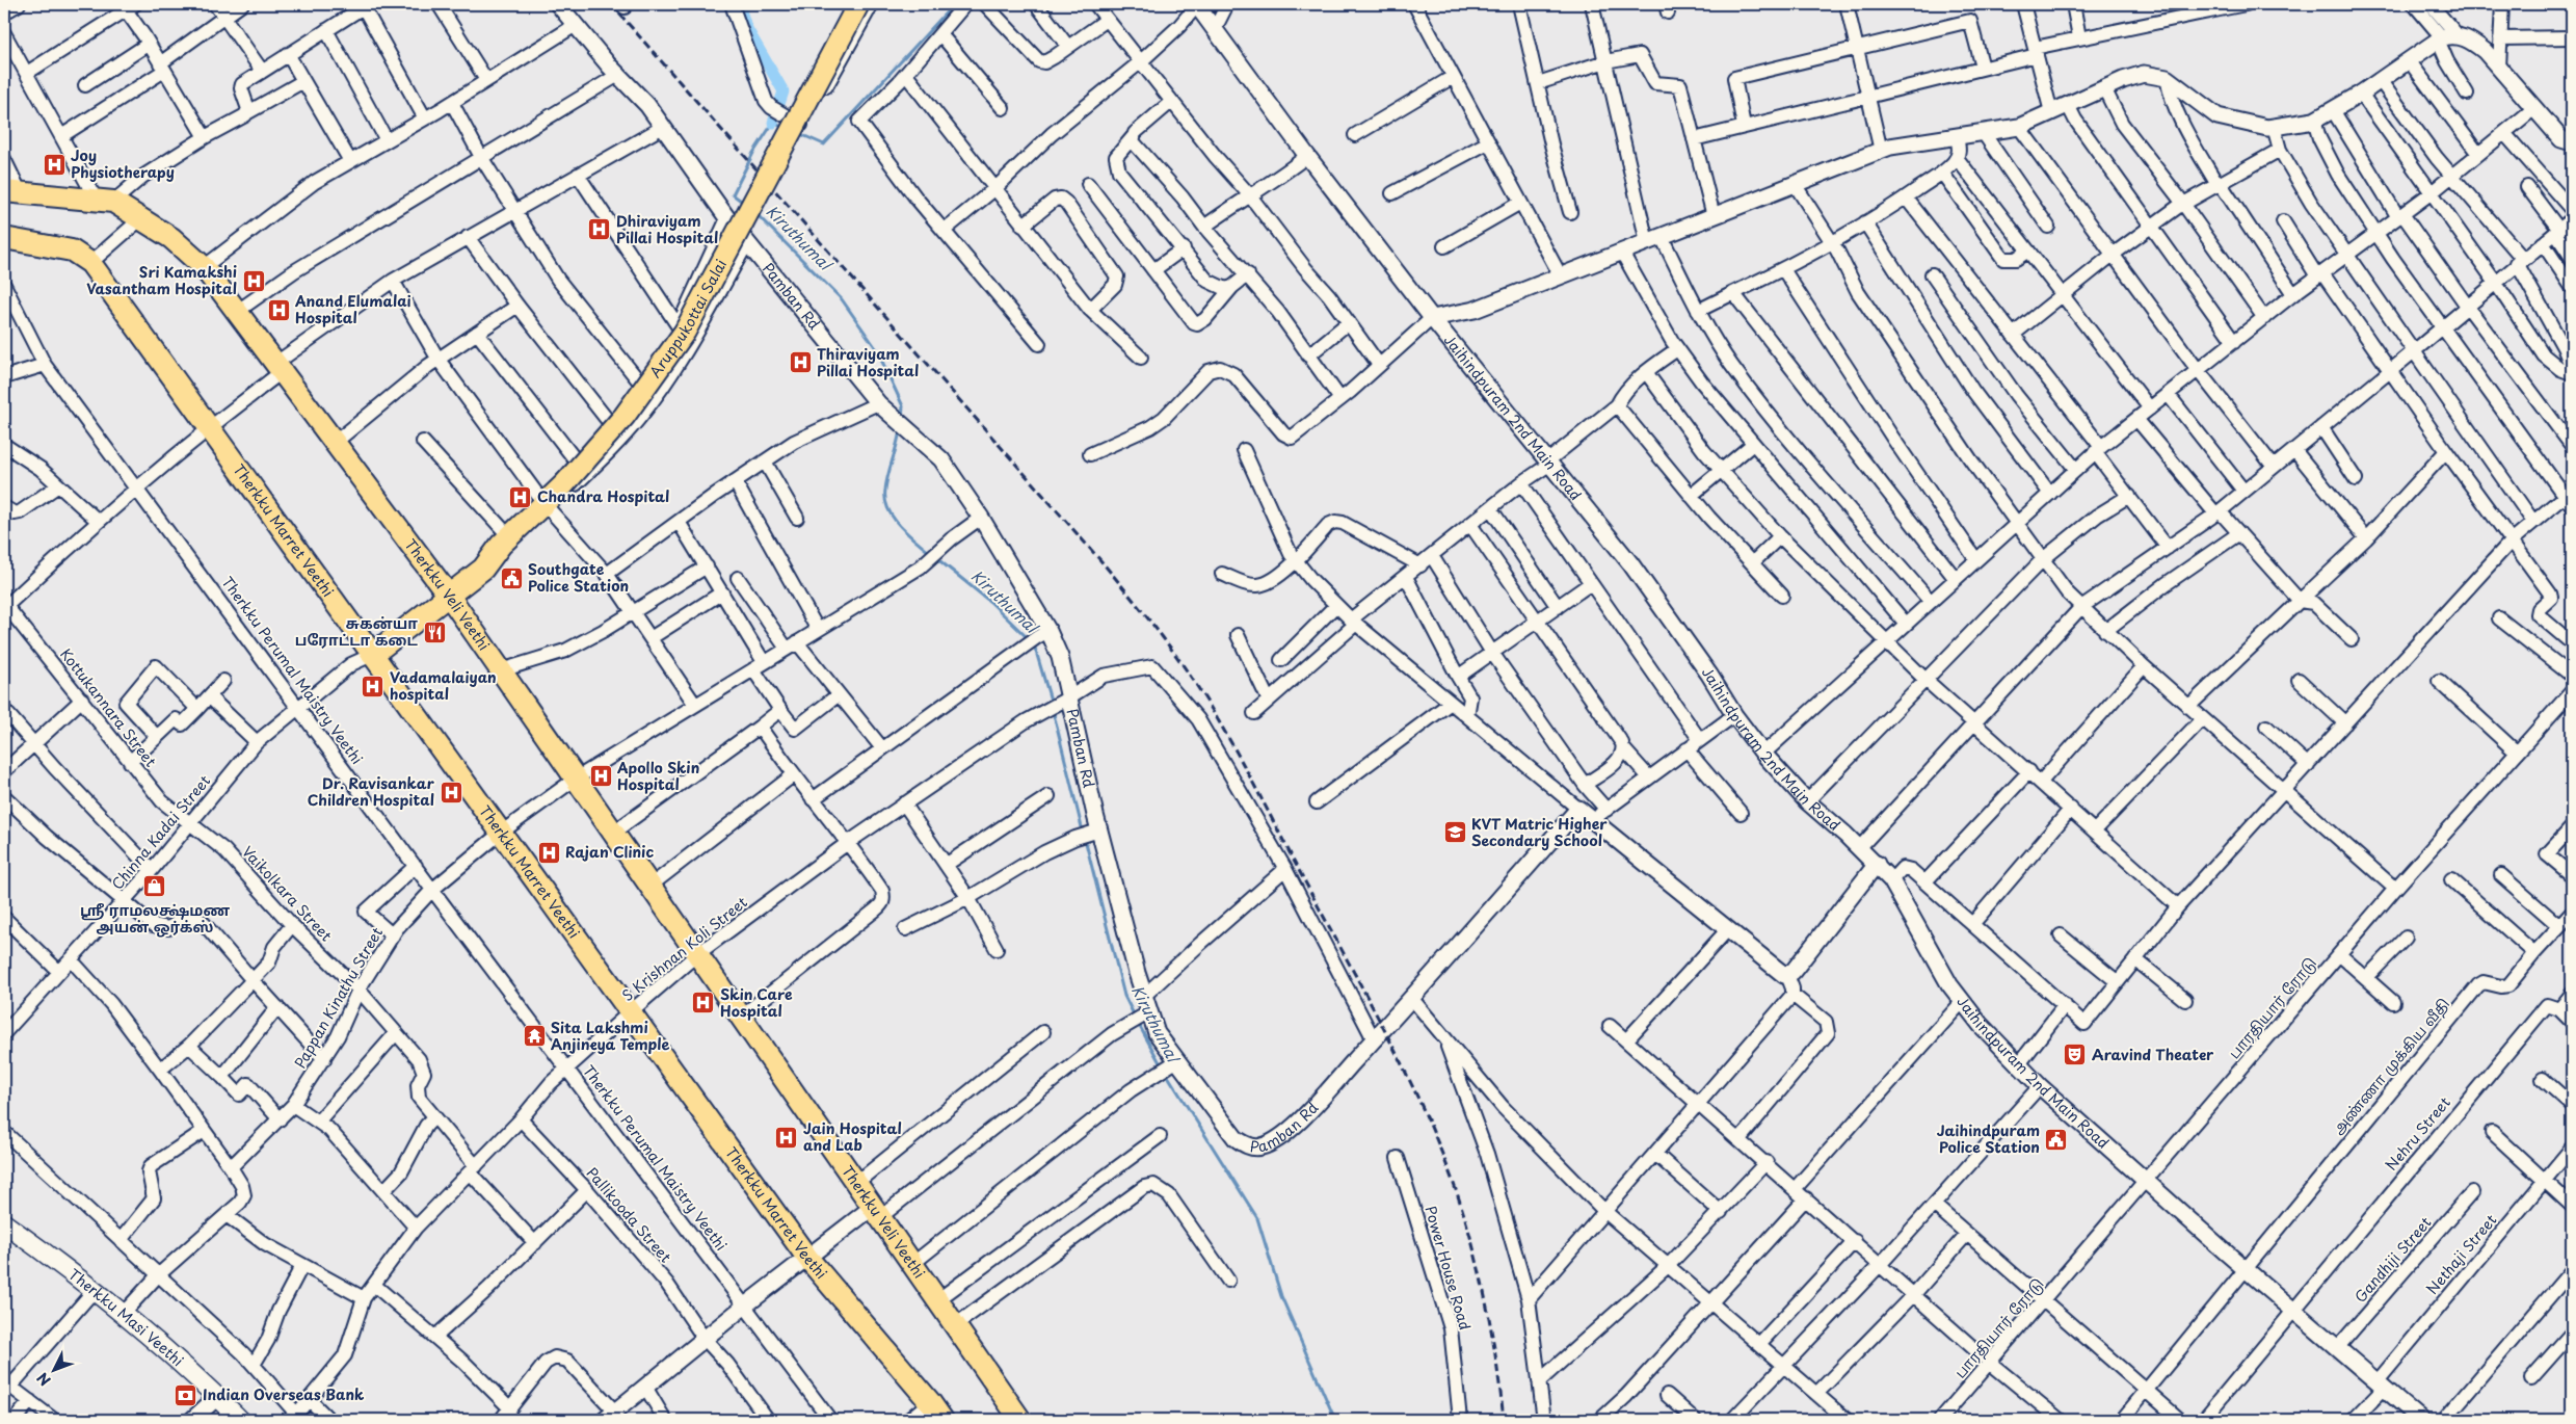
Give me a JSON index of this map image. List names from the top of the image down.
{
  "streets": {
    "main road": [
      "Aruppukottai Salai",
      "Therkku Marret Veethi",
      "Therkku Veli Veethi",
      "Therkku Masi Veethi"
    ],
    "street": [
      "Pamban Rd",
      "Jaihindpuram 2nd Main Road",
      "Therkku Perumal Maistry Veethi",
      "Kottukannara Street",
      "Chinna Kadai Street",
      "Vaikolkara Street",
      "S Krishnan Koli Street",
      "Pappan Kinathu Street",
      "பாரதியார் ரோடு",
      "அண்ணா முக்கிய வீதி",
      "Nehru Street",
      "Pallikooda Street",
      "Nethaji Street",
      "Gandhiji Street",
      "Power House Road"
    ]
  },
  "crossings": [
    ["Pamban Rd", "S Krishnan Koli Street"],
    ["Pamban Rd", "Pappan Kinathu Street"],
    ["Aruppukottai Salai", "Therkku Marret Veethi"],
    ["Aruppukottai Salai", "Therkku Veli Veethi"],
    ["Aruppukottai Salai", "Chinna Kadai Street"],
    ["Jaihindpuram 2nd Main Road", "பாரதியார் ரோடு"],
    ["Jaihindpuram 2nd Main Road", "அண்ணா முக்கிய வீதி"],
    ["Jaihindpuram 2nd Main Road", "Nehru Street"],
    ["Jaihindpuram 2nd Main Road", "Nethaji Street"],
    ["Jaihindpuram 2nd Main Road", "Gandhiji Street"],
    ["Therkku Marret Veethi", "Chinna Kadai Street"],
    ["Therkku Marret Veethi", "S Krishnan Koli Street"],
    ["Therkku Marret Veethi", "Pappan Kinathu Street"],
    ["Therkku Veli Veethi", "S Krishnan Koli Street"],
    ["Therkku Veli Veethi", "Pappan Kinathu Street"],
    ["Therkku Perumal Maistry Veethi", "Chinna Kadai Street"],
    ["Therkku Perumal Maistry Veethi", "S Krishnan Koli Street"],
    ["Therkku Perumal Maistry Veethi", "Pappan Kinathu Street"],
    ["Kottukannara Street", "Chinna Kadai Street"],
    ["Kottukannara Street", "Vaikolkara Street"],
    ["Chinna Kadai Street", "Vaikolkara Street"],
    ["Vaikolkara Street", "S Krishnan Koli Street"],
    ["Vaikolkara Street", "Pappan Kinathu Street"],
    ["S Krishnan Koli Street", "Pallikooda Street"]
  ],
  "water": ["Kiruthumal"],
  "places": {
    "hospital": [
      "Joy Physiotherapy",
      "Dhiraviyam Pillai Hospital",
      "Sri Kamakshi Vasantham Hospital",
      "Anand Elumalai Hospital",
      "Thiraviyam Pillai Hospital",
      "Chandra Hospital",
      "Vadamalaiyan hospital",
      "Apollo Skin Hospital",
      "Dr. Ravisankar Children Hospital",
      "Rajan Clinic",
      "Skin Care Hospital",
      "Jain Hospital and Lab"
    ],
    "public building": ["Southgate Police Station", "Jaihindpuram Police Station"],
    "restaurant": ["சுகன்யா பரோட்டா கடை"],
    "school or university": ["KVT Matric Higher Secondary School"],
    "shop": ["ஶ்ரீ ராமலக்ஷ்மண அயன் ஒர்க்ஸ்"],
    "temple": ["Sita Lakshmi Anjineya Temple"],
    "theatre": ["Aravind Theater"],
    "bank": ["Indian Overseas Bank"]
  },
  "north": "bottom left"
}
